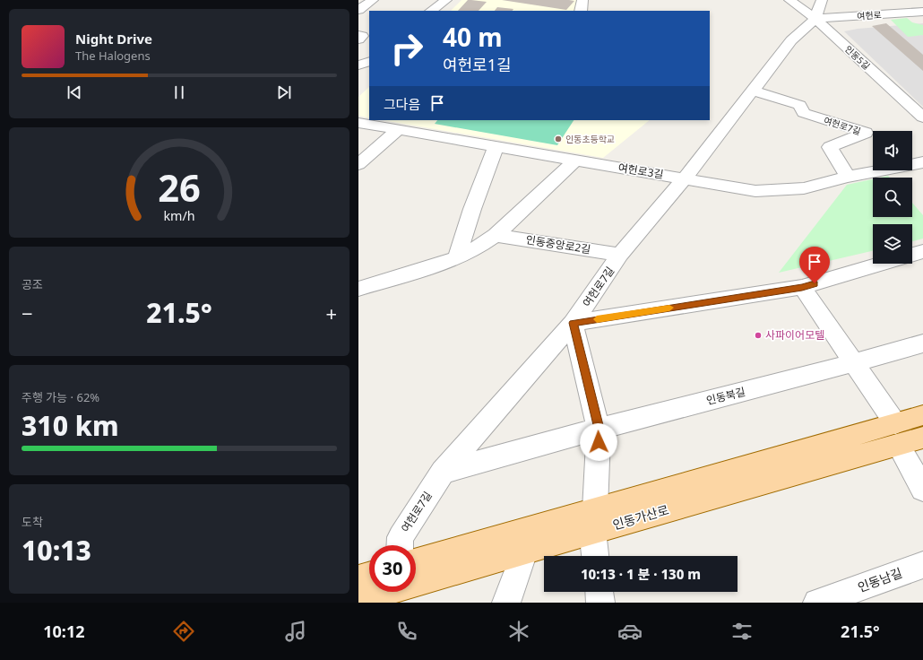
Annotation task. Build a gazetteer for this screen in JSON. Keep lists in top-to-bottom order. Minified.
{"streets":{"main road":["인동가산로"],"street":["여헌로","인동5길","여헌로7길","여헌로3길","인동중앙로2길","인동북길","인동남길"]},"crossings":[["여헌로","인동5길"],["여헌로","여헌로7길"],["인동5길","여헌로7길"],["여헌로7길","여헌로3길"],["여헌로7길","인동중앙로2길"],["여헌로7길","인동북길"]],"places":["인동초등학교","사파이어모텔"],"page":{"turn":["40 m","여헌로1길"],"song":["Night Drive","The Halogens"],"then":"그다음","tile":["공조",["주행 가능 · 62%","310 km"],["도착","10:13"]],"heat":["−","21.5°","+"],"limit":"30","trip":"10:13 · 1 분 · 130 m","tabs":["10:12","21.5°"],"gauge":["26","km/h"]}}
